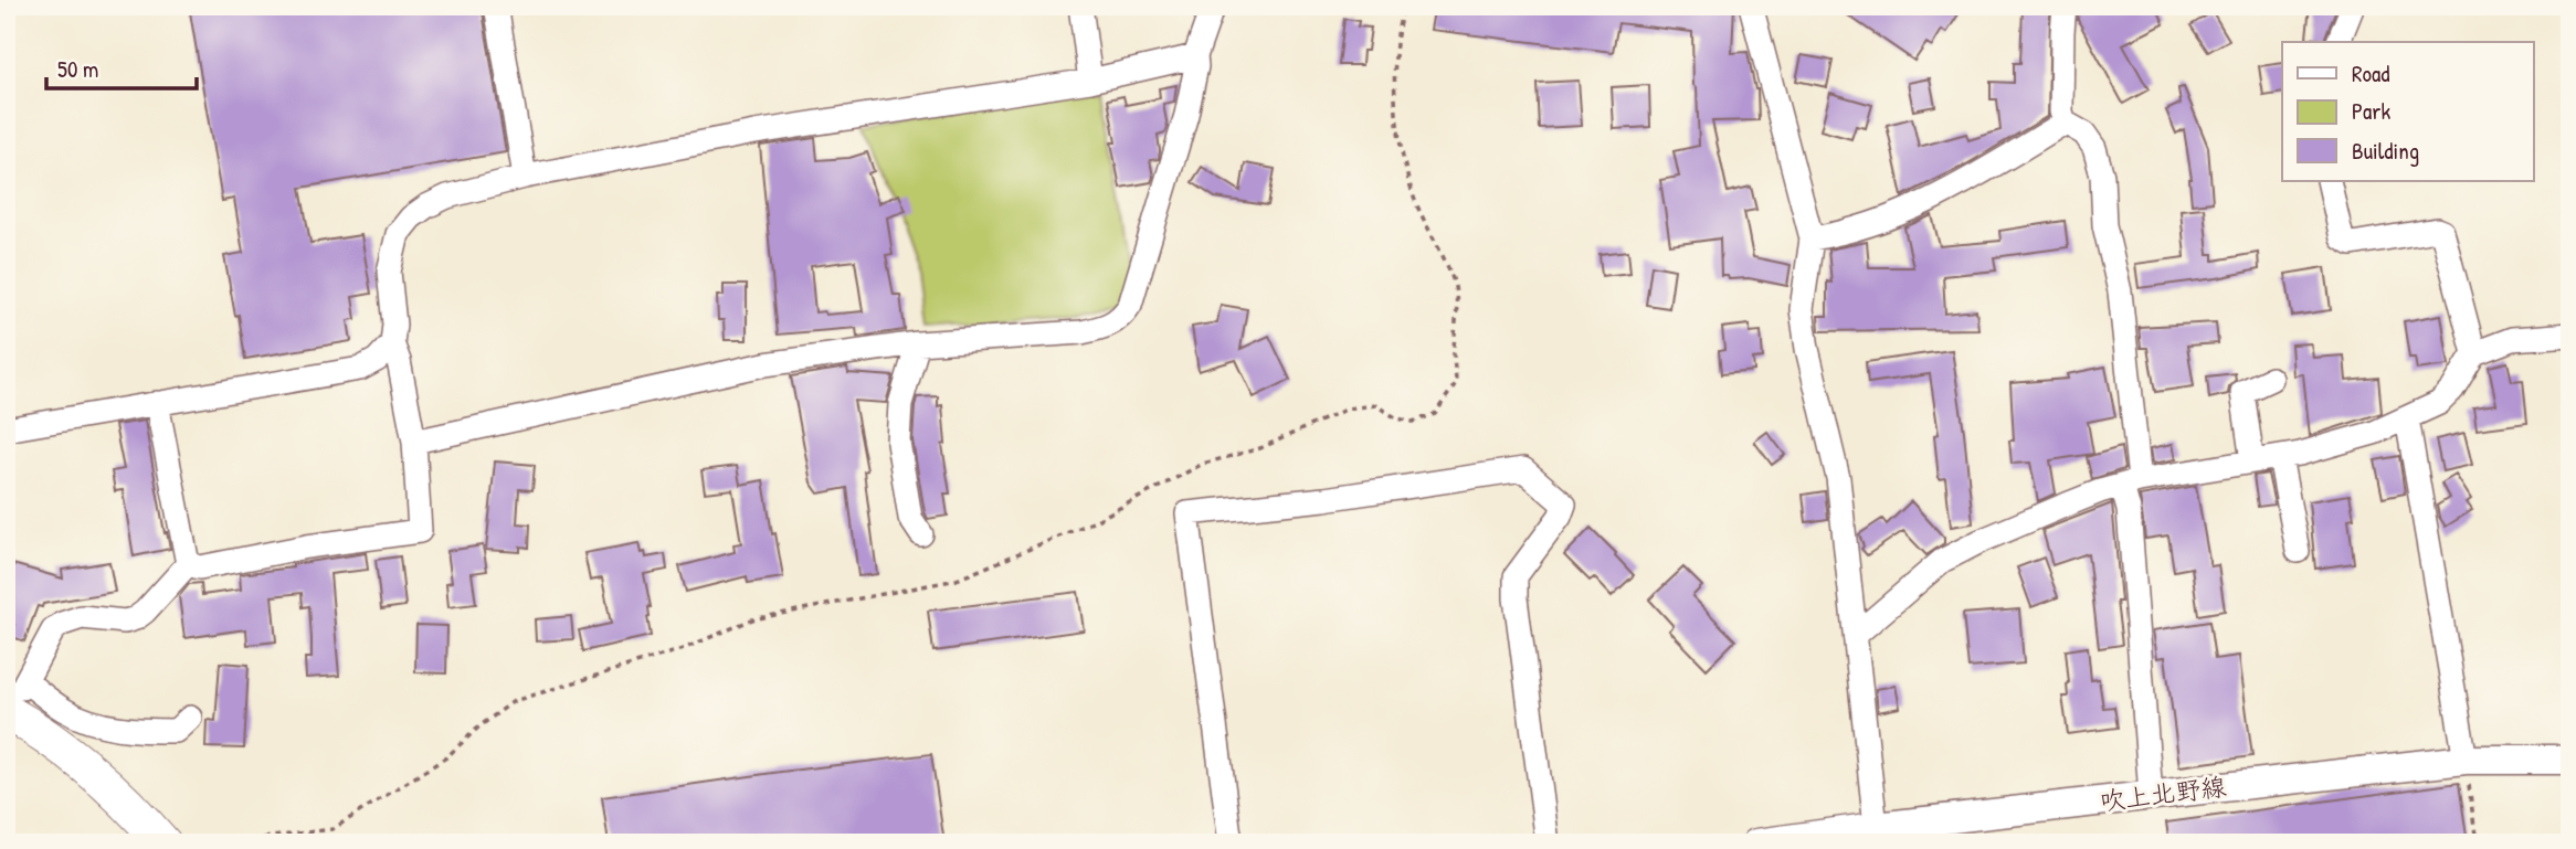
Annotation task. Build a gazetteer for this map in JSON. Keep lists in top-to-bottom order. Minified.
{"streets":{"main road":["吹上北野線"]},"legend":["Road","Park","Building"],"scale_bar":"50 m"}
